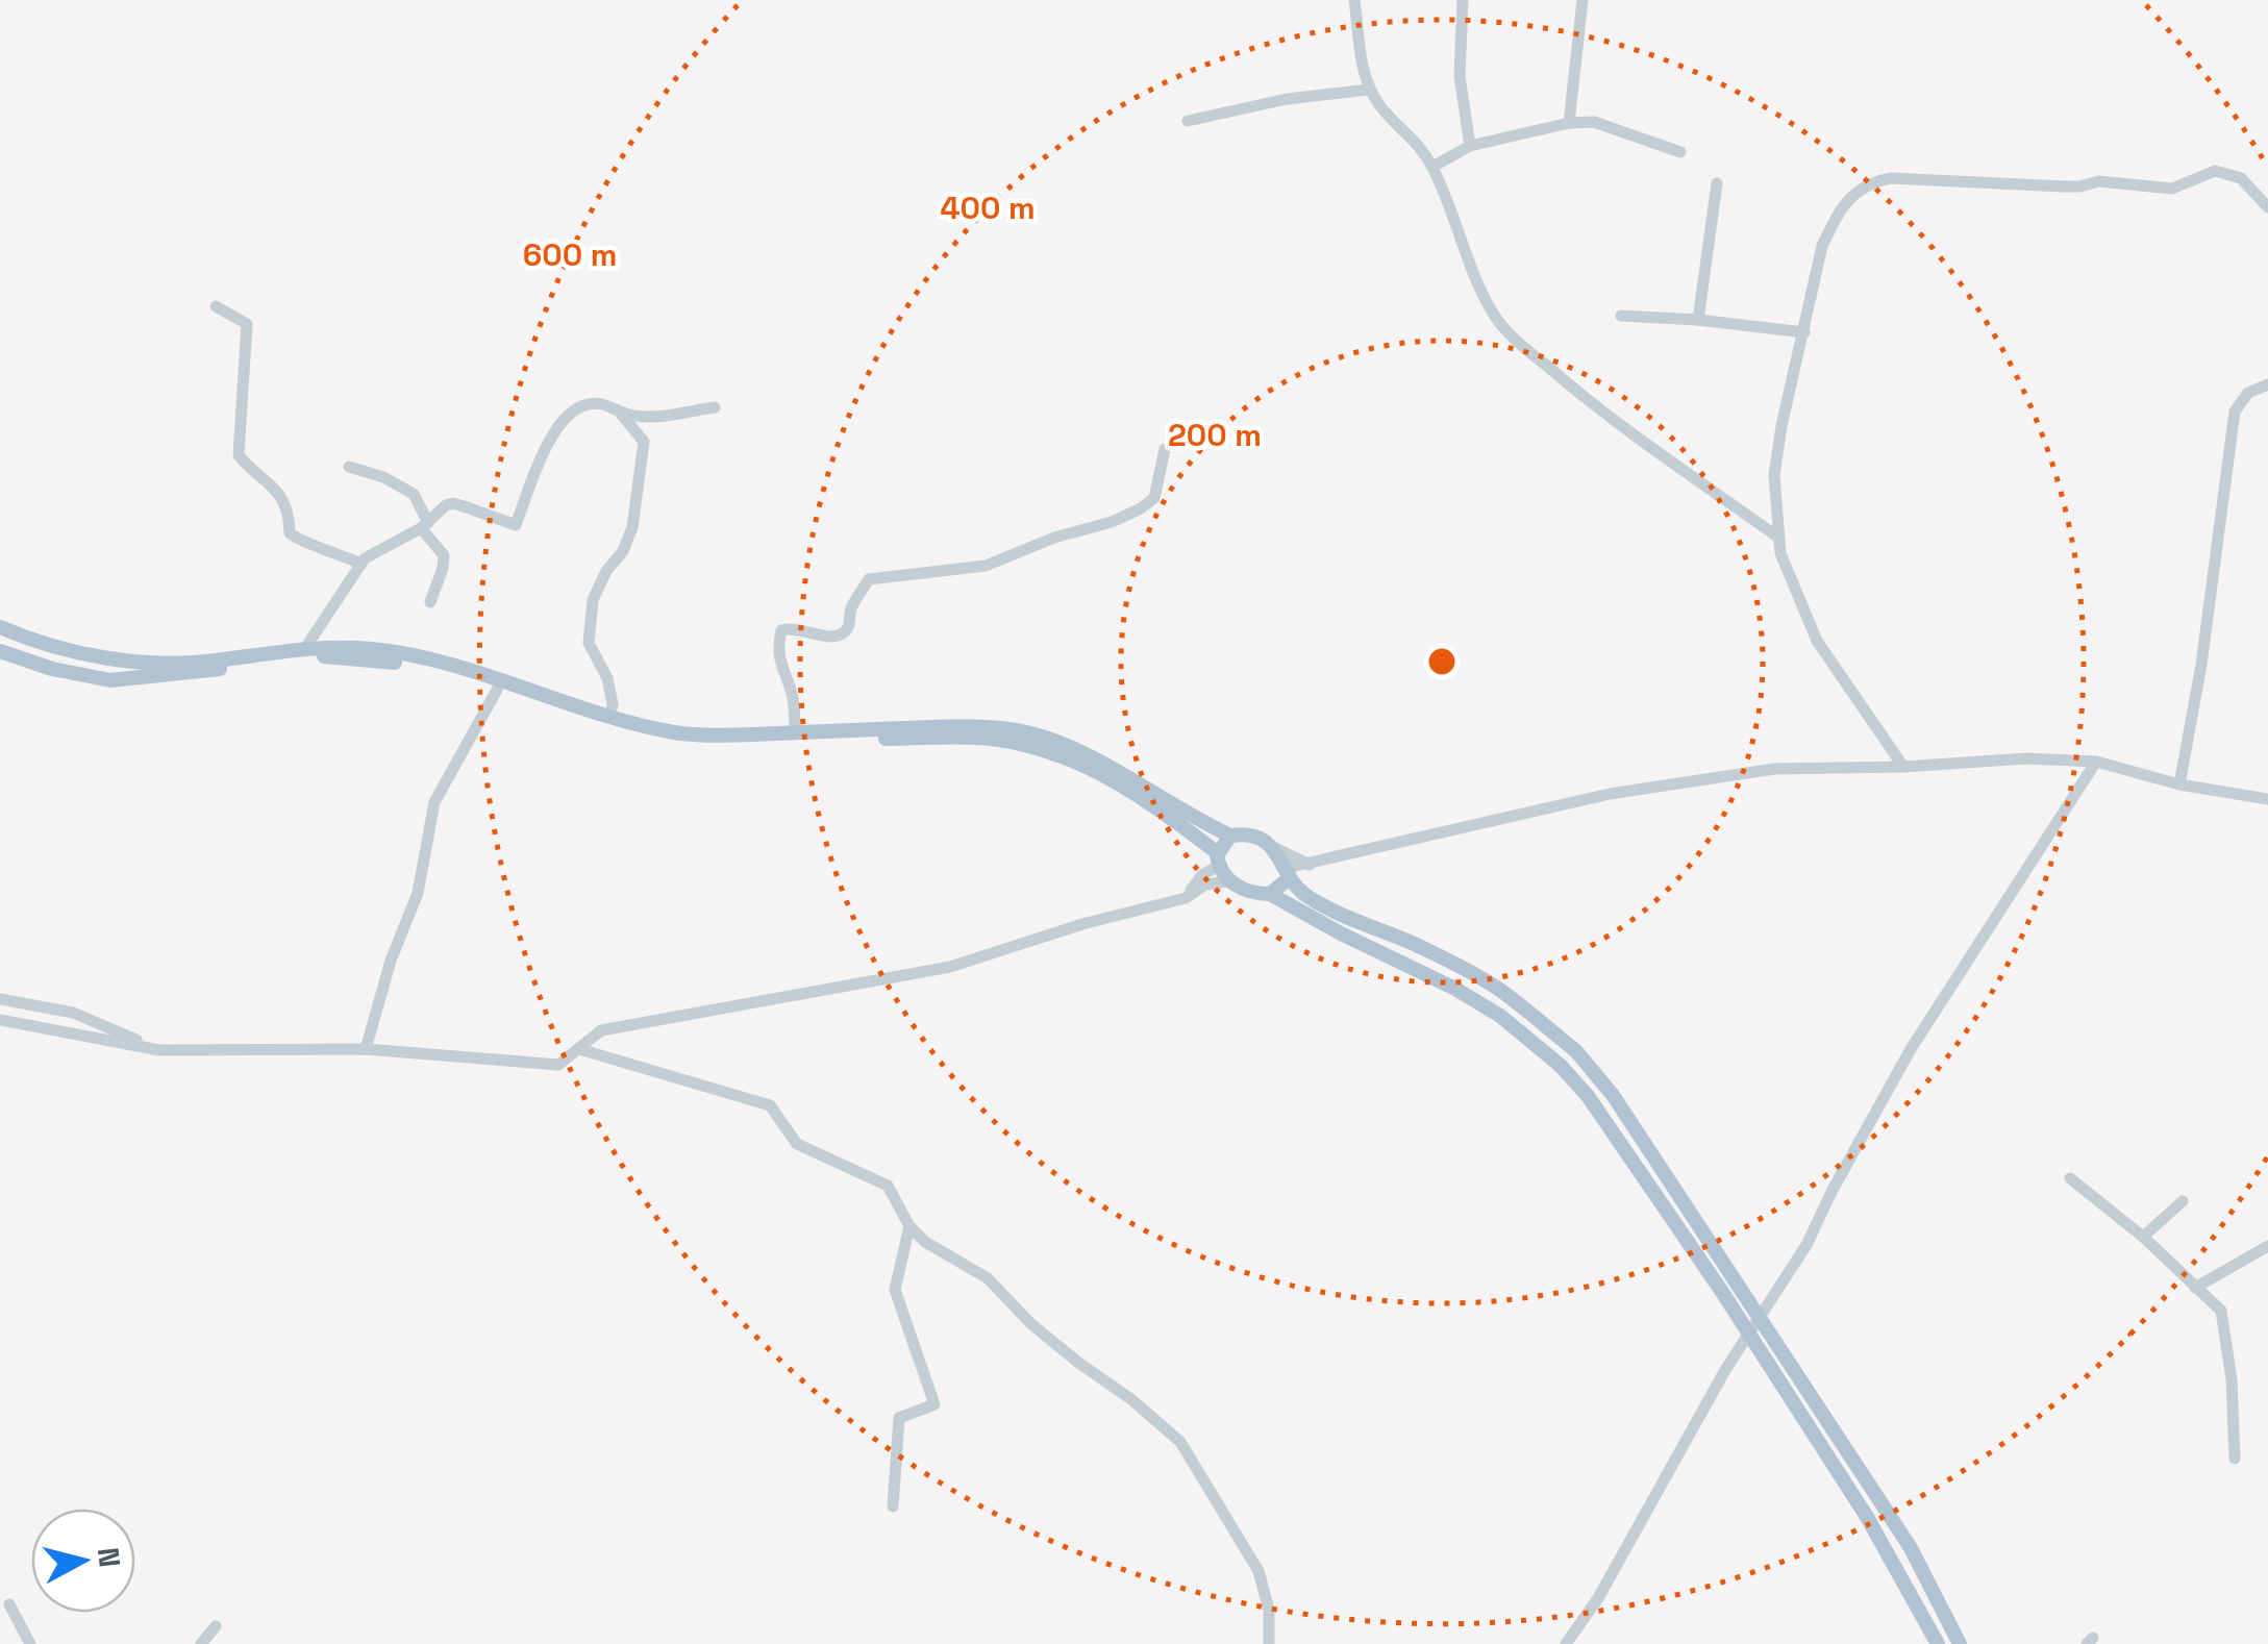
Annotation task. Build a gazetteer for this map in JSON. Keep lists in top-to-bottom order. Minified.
{"north":"right","rings":["400 m","600 m","200 m"]}
